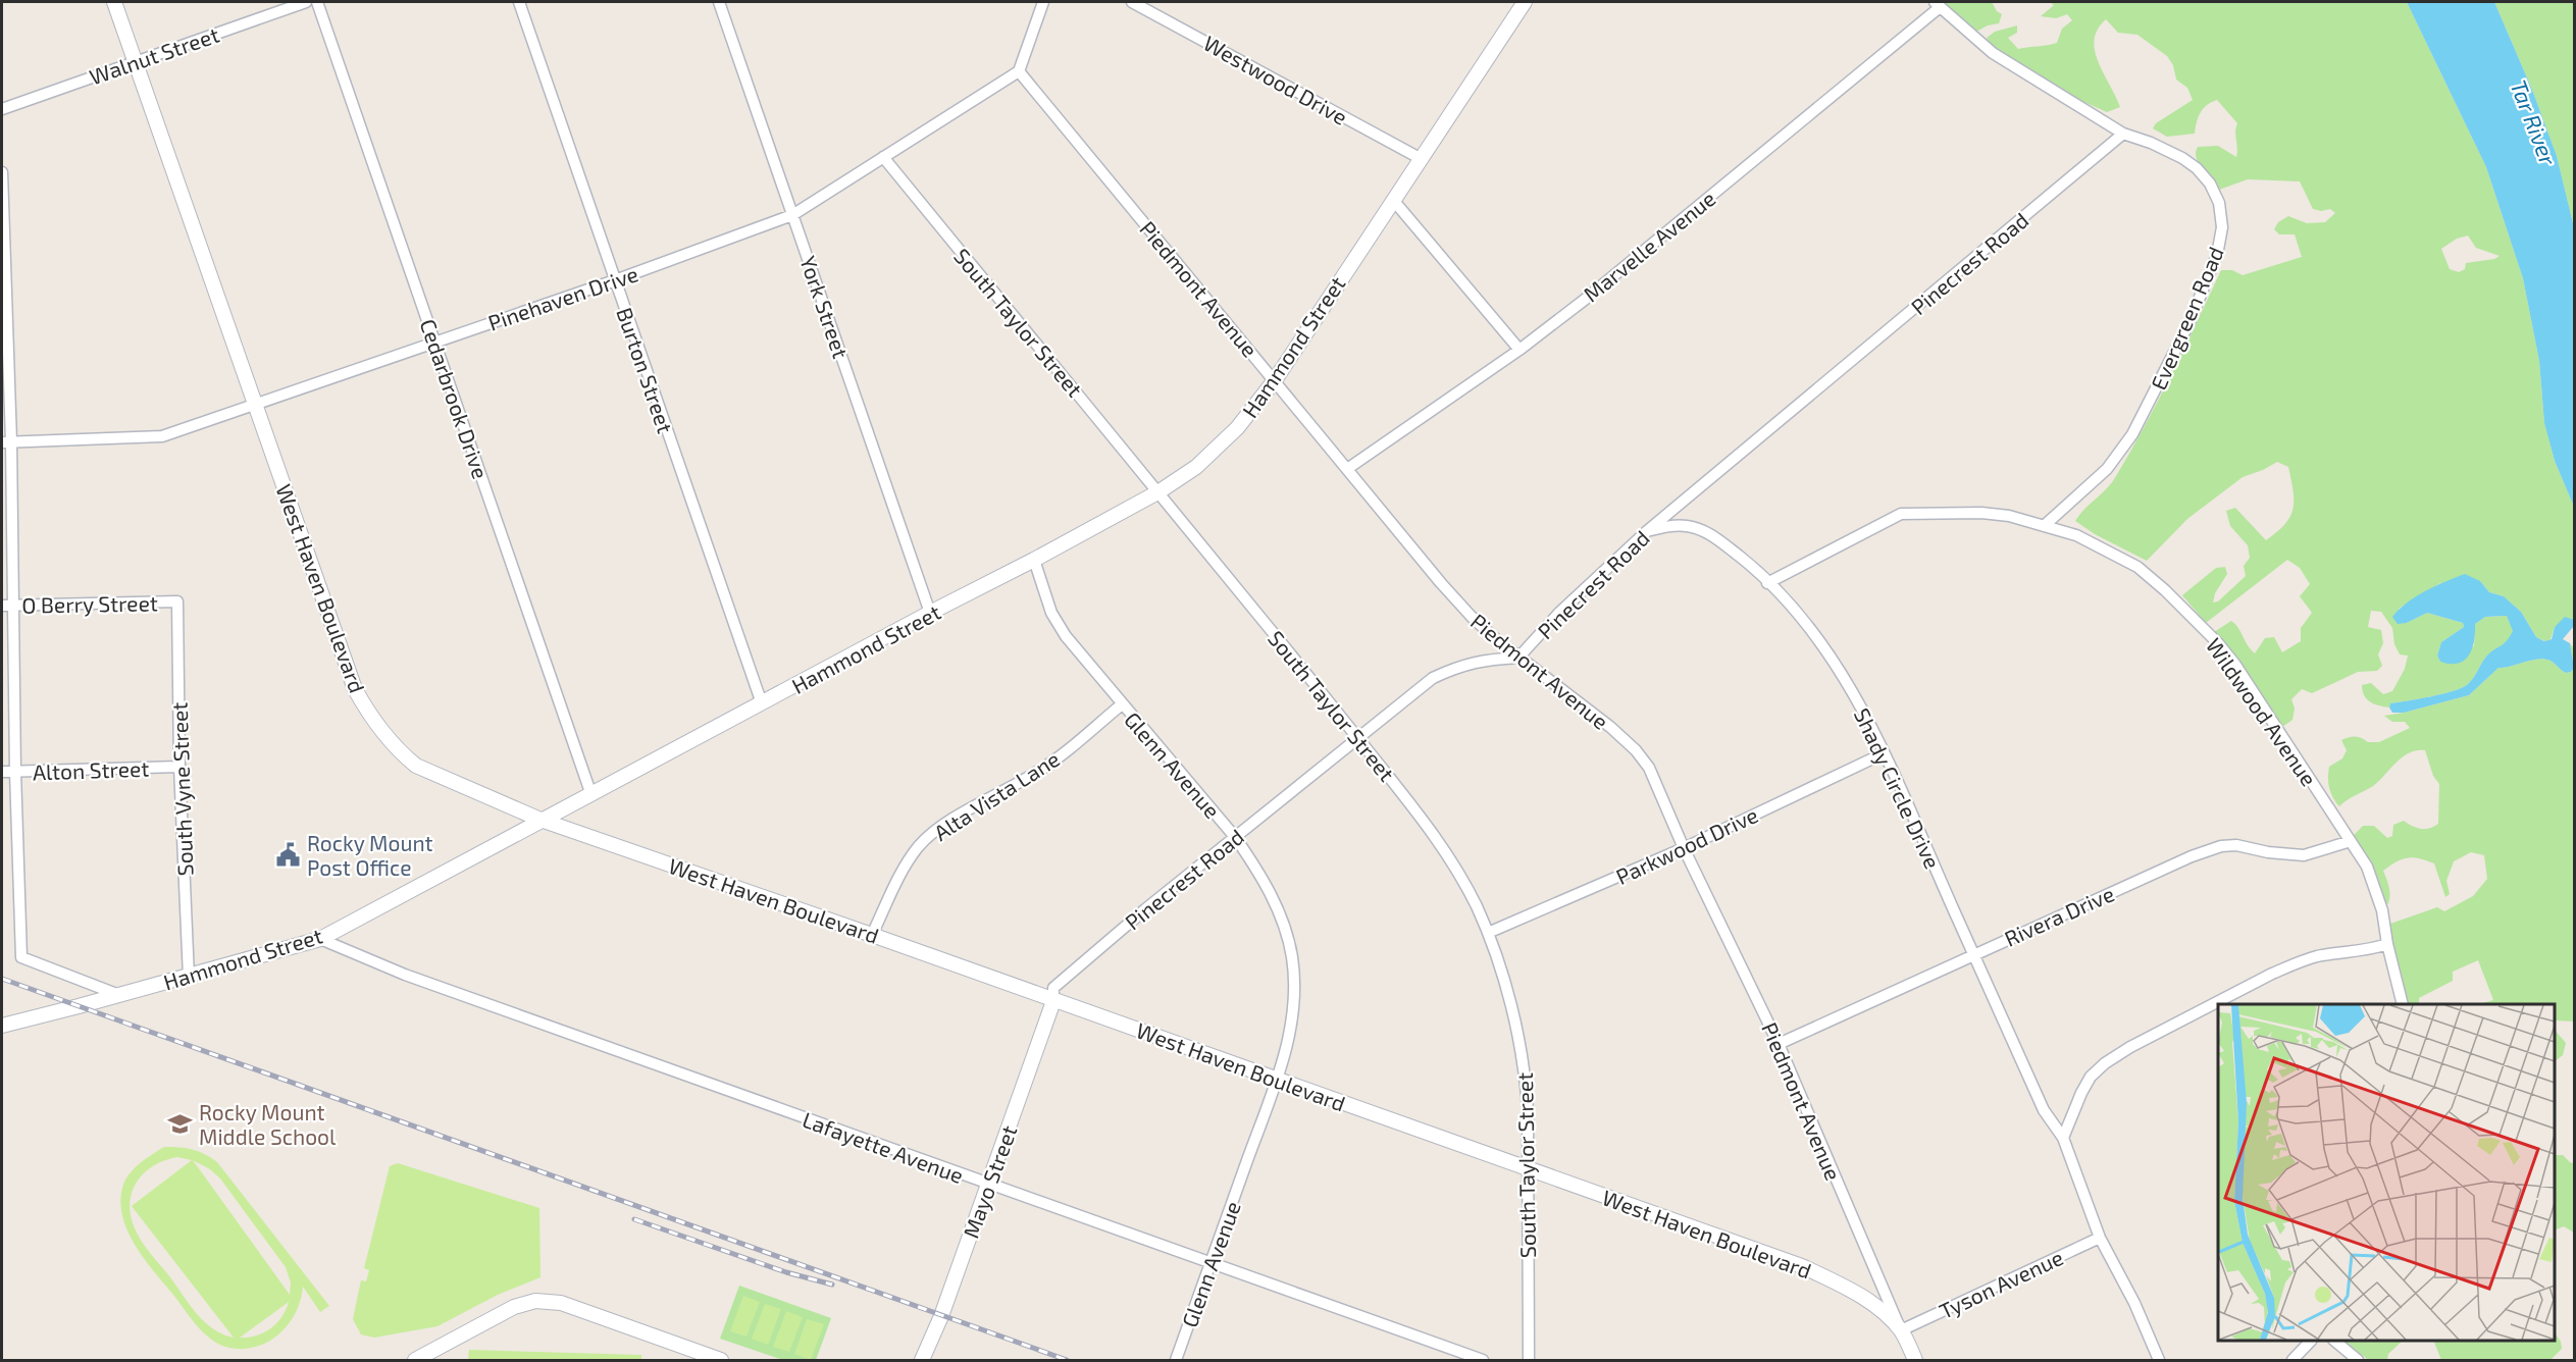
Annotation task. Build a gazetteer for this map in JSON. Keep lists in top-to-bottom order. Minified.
{"streets":{"street":["Walnut Street","Westwood Drive","Marvelle Avenue","Pinecrest Road","Piedmont Avenue","Pinehaven Drive","York Street","Evergreen Road","South Taylor Street","Hammond Street","Burton Street","Cedarbrook Drive","West Haven Boulevard","O Berry Street","Wildwood Avenue","Glenn Avenue","Alton Street","Shady Circle Drive","South Vyne Street","Alta Vista Lane","Parkwood Drive","Rivera Drive","Lafayette Avenue","Mayo Street","Tyson Avenue"]},"crossings":[["Walnut Street","West Haven Boulevard"],["Westwood Drive","Hammond Street"],["Marvelle Avenue","Piedmont Avenue"],["Marvelle Avenue","Evergreen Road"],["Pinecrest Road","Piedmont Avenue"],["Pinecrest Road","Evergreen Road"],["Pinecrest Road","South Taylor Street"],["Pinecrest Road","West Haven Boulevard"],["Pinecrest Road","Glenn Avenue"],["Pinecrest Road","Shady Circle Drive"],["Pinecrest Road","Mayo Street"],["Piedmont Avenue","Pinehaven Drive"],["Piedmont Avenue","Hammond Street"],["Piedmont Avenue","West Haven Boulevard"],["Piedmont Avenue","Parkwood Drive"],["Piedmont Avenue","Rivera Drive"],["Piedmont Avenue","Tyson Avenue"],["Pinehaven Drive","York Street"],["Pinehaven Drive","South Taylor Street"],["Pinehaven Drive","Burton Street"],["Pinehaven Drive","Cedarbrook Drive"],["Pinehaven Drive","West Haven Boulevard"],["York Street","Hammond Street"],["Evergreen Road","Wildwood Avenue"],["South Taylor Street","Hammond Street"],["South Taylor Street","West Haven Boulevard"],["South Taylor Street","Parkwood Drive"],["Hammond Street","Burton Street"],["Hammond Street","Cedarbrook Drive"],["Hammond Street","West Haven Boulevard"],["Hammond Street","Glenn Avenue"],["Hammond Street","South Vyne Street"],["Hammond Street","Lafayette Avenue"],["West Haven Boulevard","Glenn Avenue"],["West Haven Boulevard","Alta Vista Lane"],["West Haven Boulevard","Mayo Street"],["West Haven Boulevard","Tyson Avenue"],["O Berry Street","South Vyne Street"],["Wildwood Avenue","Shady Circle Drive"],["Wildwood Avenue","Rivera Drive"],["Glenn Avenue","Alta Vista Lane"],["Glenn Avenue","Lafayette Avenue"],["Alton Street","South Vyne Street"],["Shady Circle Drive","Parkwood Drive"],["Shady Circle Drive","Rivera Drive"],["Shady Circle Drive","Tyson Avenue"],["Lafayette Avenue","Mayo Street"]],"water":["Tar River"],"places":{"public building":["Rocky Mount Post Office"],"school or university":["Rocky Mount Middle School"]}}
